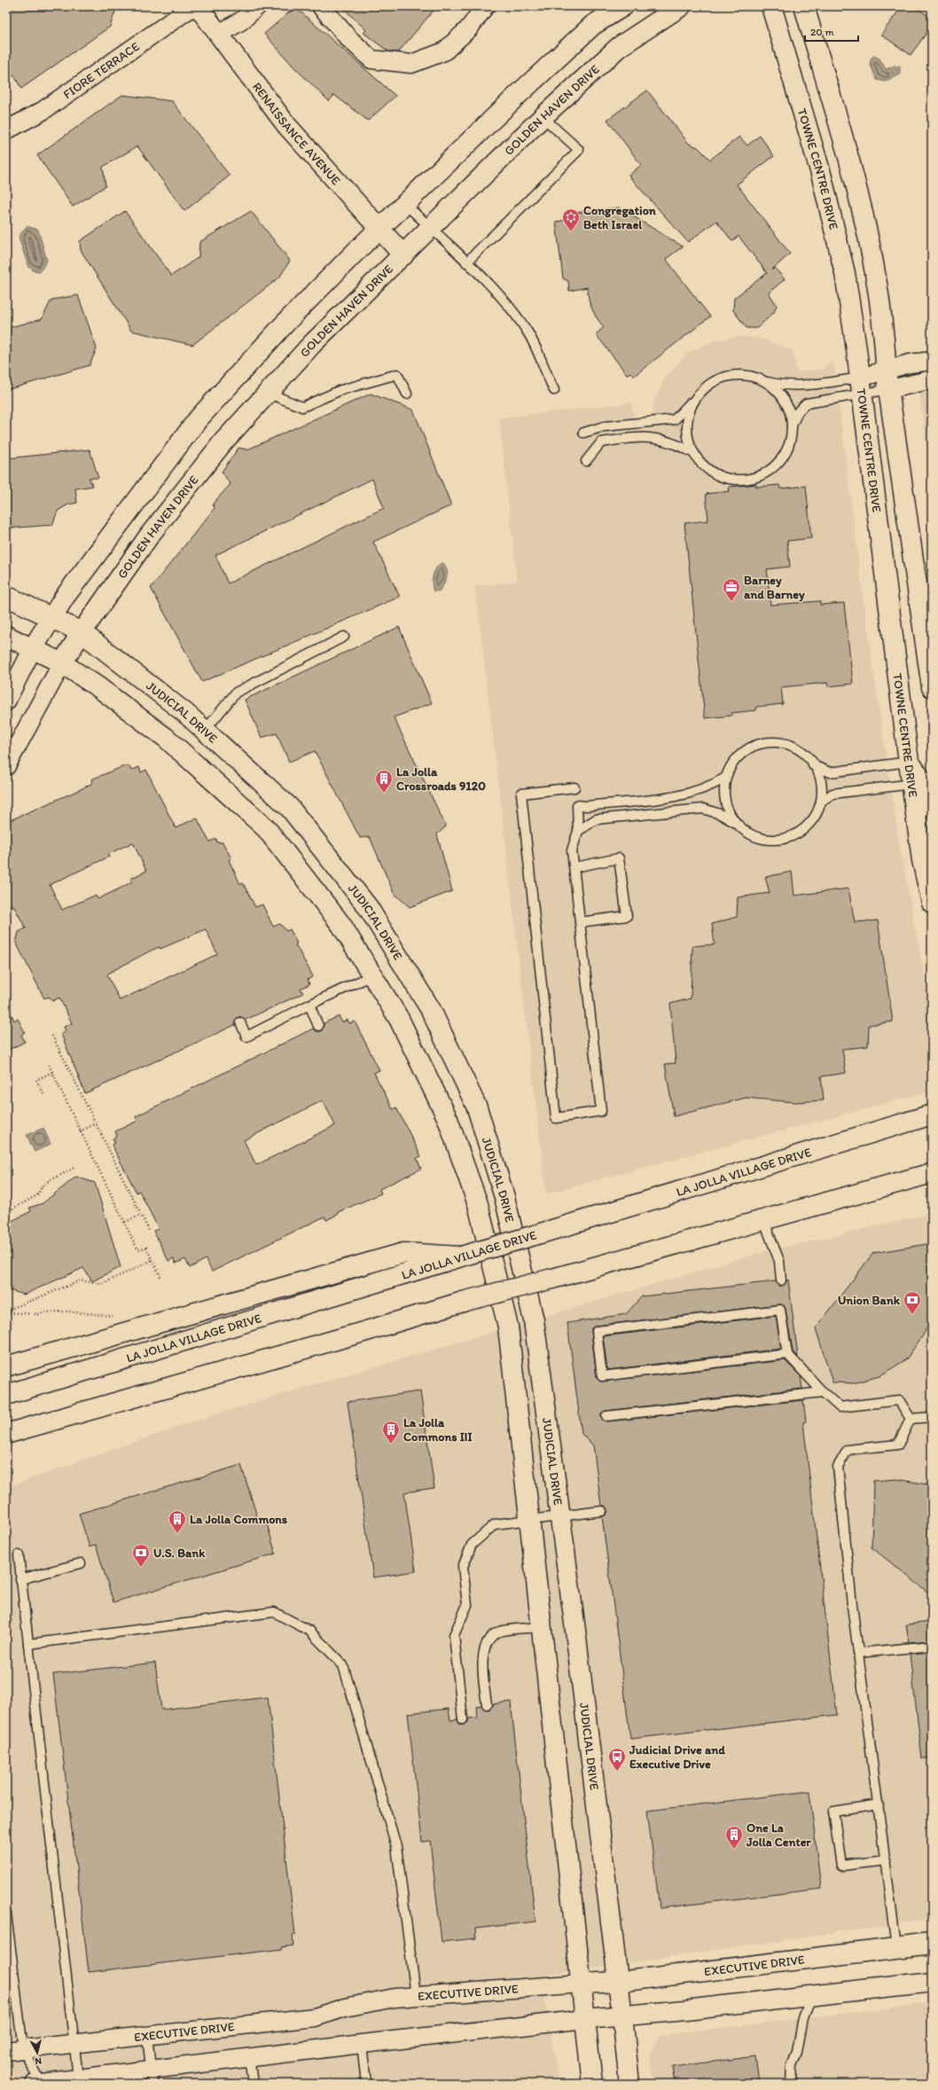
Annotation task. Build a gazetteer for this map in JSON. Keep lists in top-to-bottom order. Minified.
{"streets":{"main road":["GOLDEN HAVEN DRIVE","RENAISSANCE AVENUE","TOWNE CENTRE DRIVE","JUDICIAL DRIVE","LA JOLLA VILLAGE DRIVE","EXECUTIVE DRIVE"],"street":["FIORE TERRACE"]},"crossings":[["GOLDEN HAVEN DRIVE","RENAISSANCE AVENUE"],["GOLDEN HAVEN DRIVE","JUDICIAL DRIVE"],["JUDICIAL DRIVE","EXECUTIVE DRIVE"]],"places":{"synagogue":["Congregation Beth Israel"],"office":["Barney and Barney"],"building":["La Jolla Crossroads 9120","La Jolla Commons III","La Jolla Commons","One La Jolla Center"],"bank":["Union Bank","U.S. Bank"],"bus stop":["Judicial Drive and Executive Drive"]},"scale_bar":"20 m","north":"bottom"}
